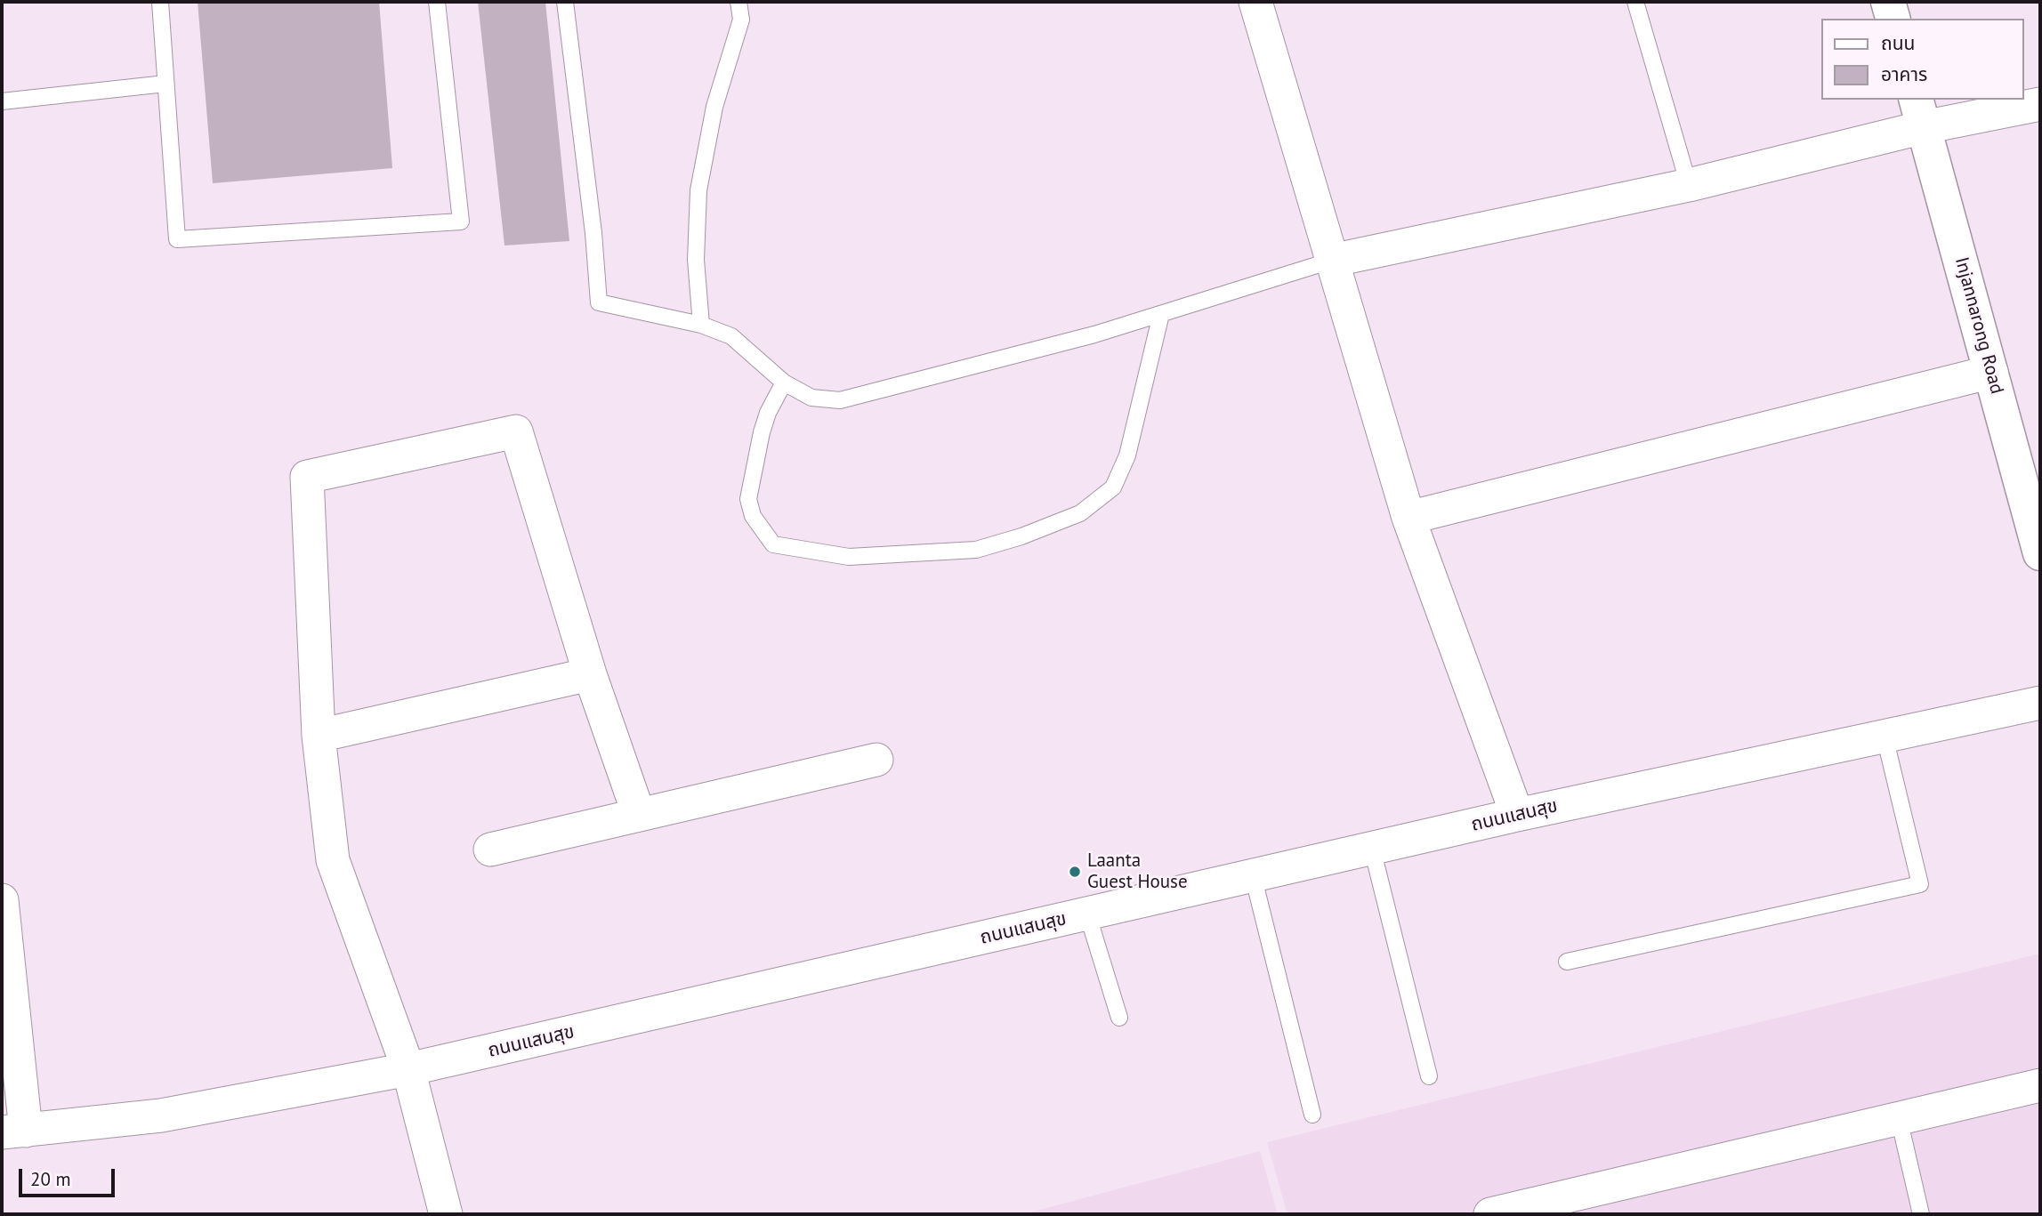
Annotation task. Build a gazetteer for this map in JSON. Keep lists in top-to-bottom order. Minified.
{"streets":{"street":["Injannarong Road","ถนนแสนสุข"]},"places":["Laanta Guest House"],"legend":["ถนน","อาคาร"],"scale_bar":"20 m"}
